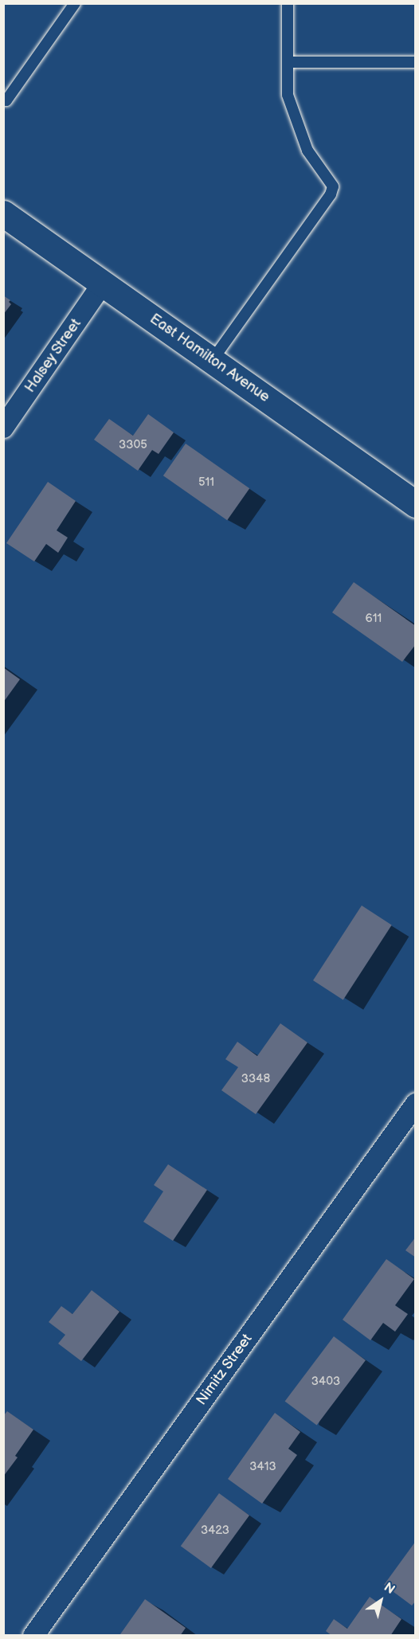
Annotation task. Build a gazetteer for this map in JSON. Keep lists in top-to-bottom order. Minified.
{"streets":{"street":["Halsey Street","East Hamilton Avenue","Nimitz Street"]},"crossings":[["Halsey Street","East Hamilton Avenue"]],"house_numbers":["3305","511","611","3348","3403","3413","3423"],"north":"top right"}
